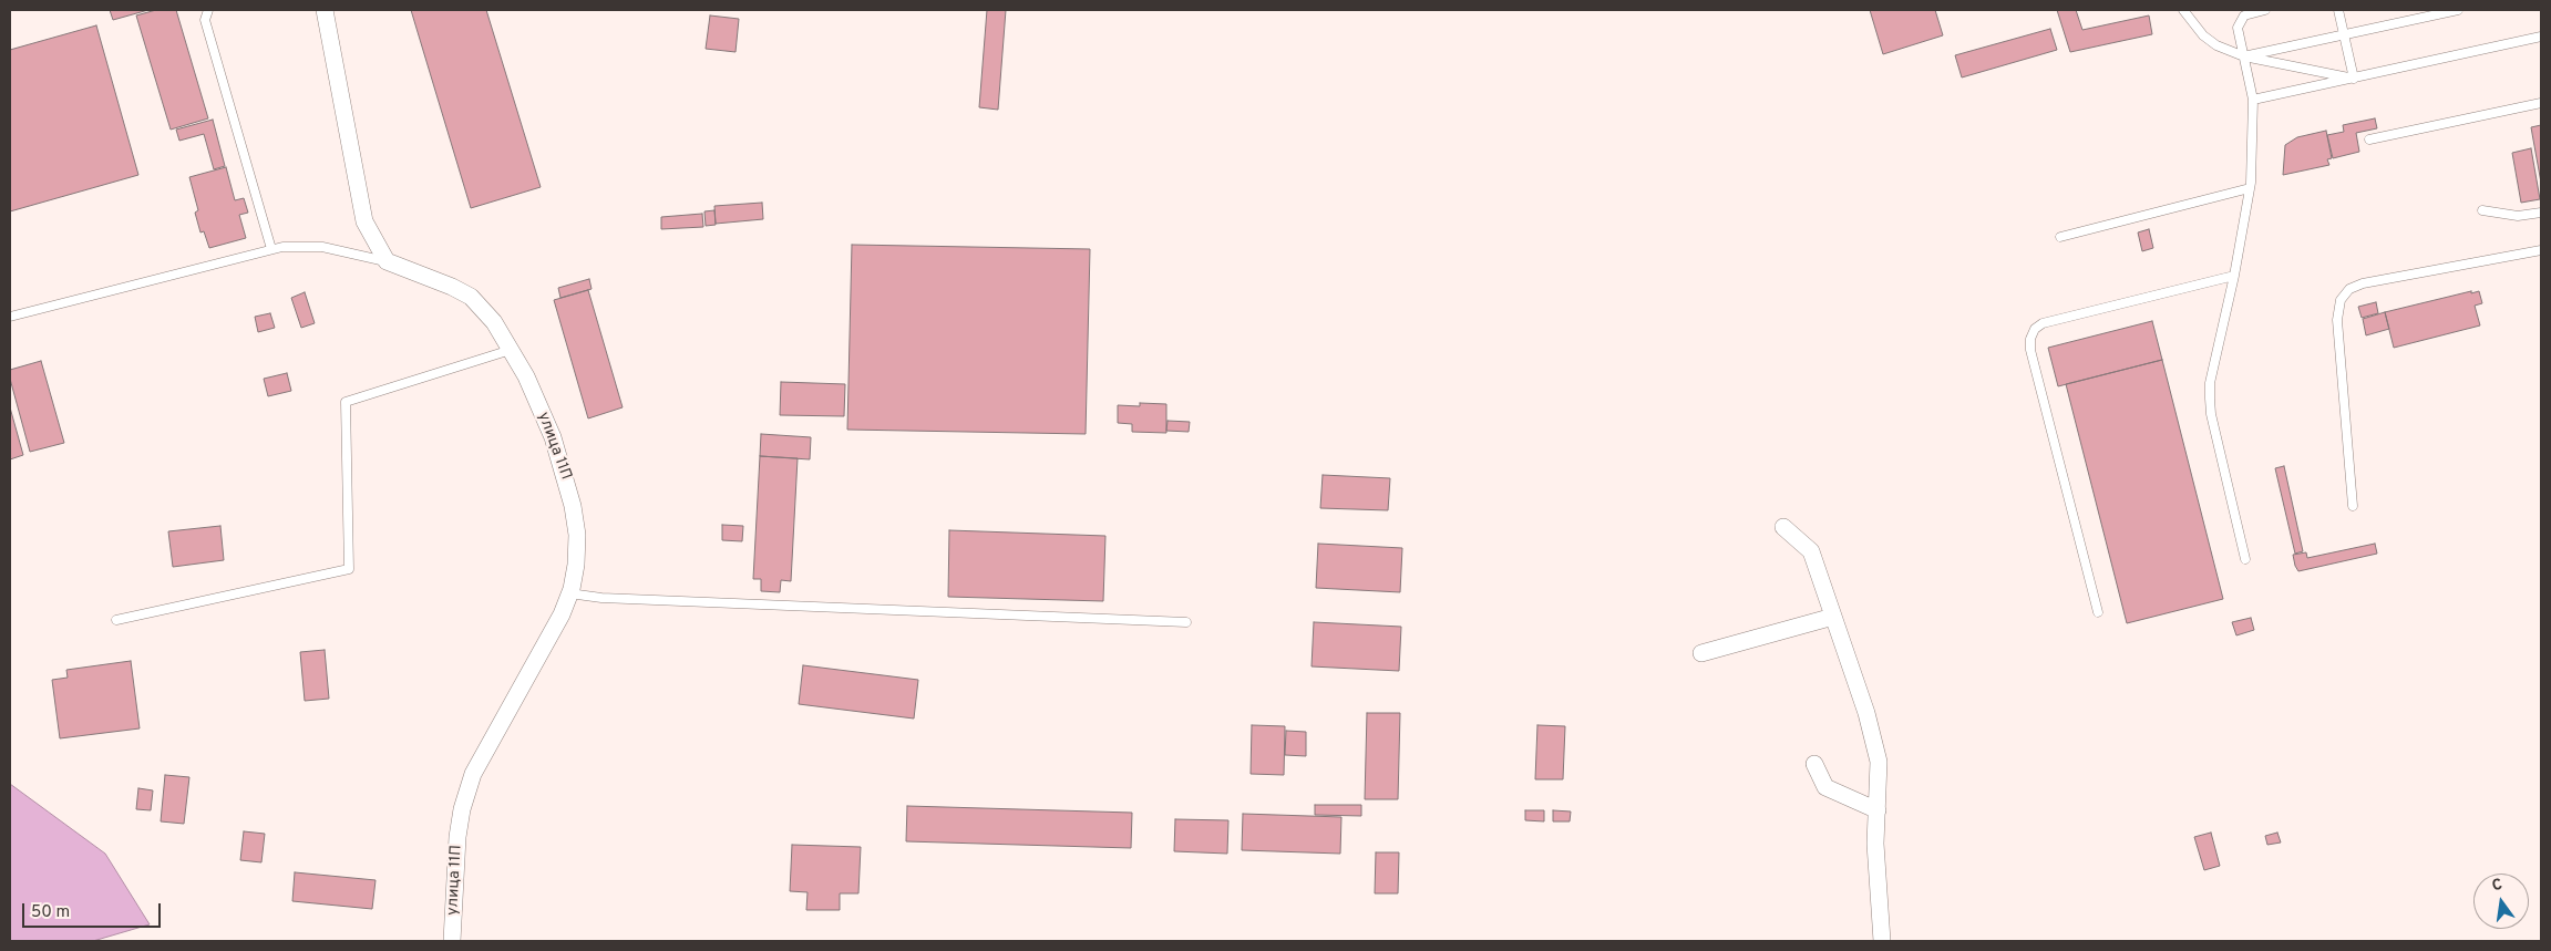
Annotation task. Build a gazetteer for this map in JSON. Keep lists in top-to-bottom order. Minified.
{"streets":{"street":["улица 11П"]},"scale_bar":"50 m","north":"top"}
